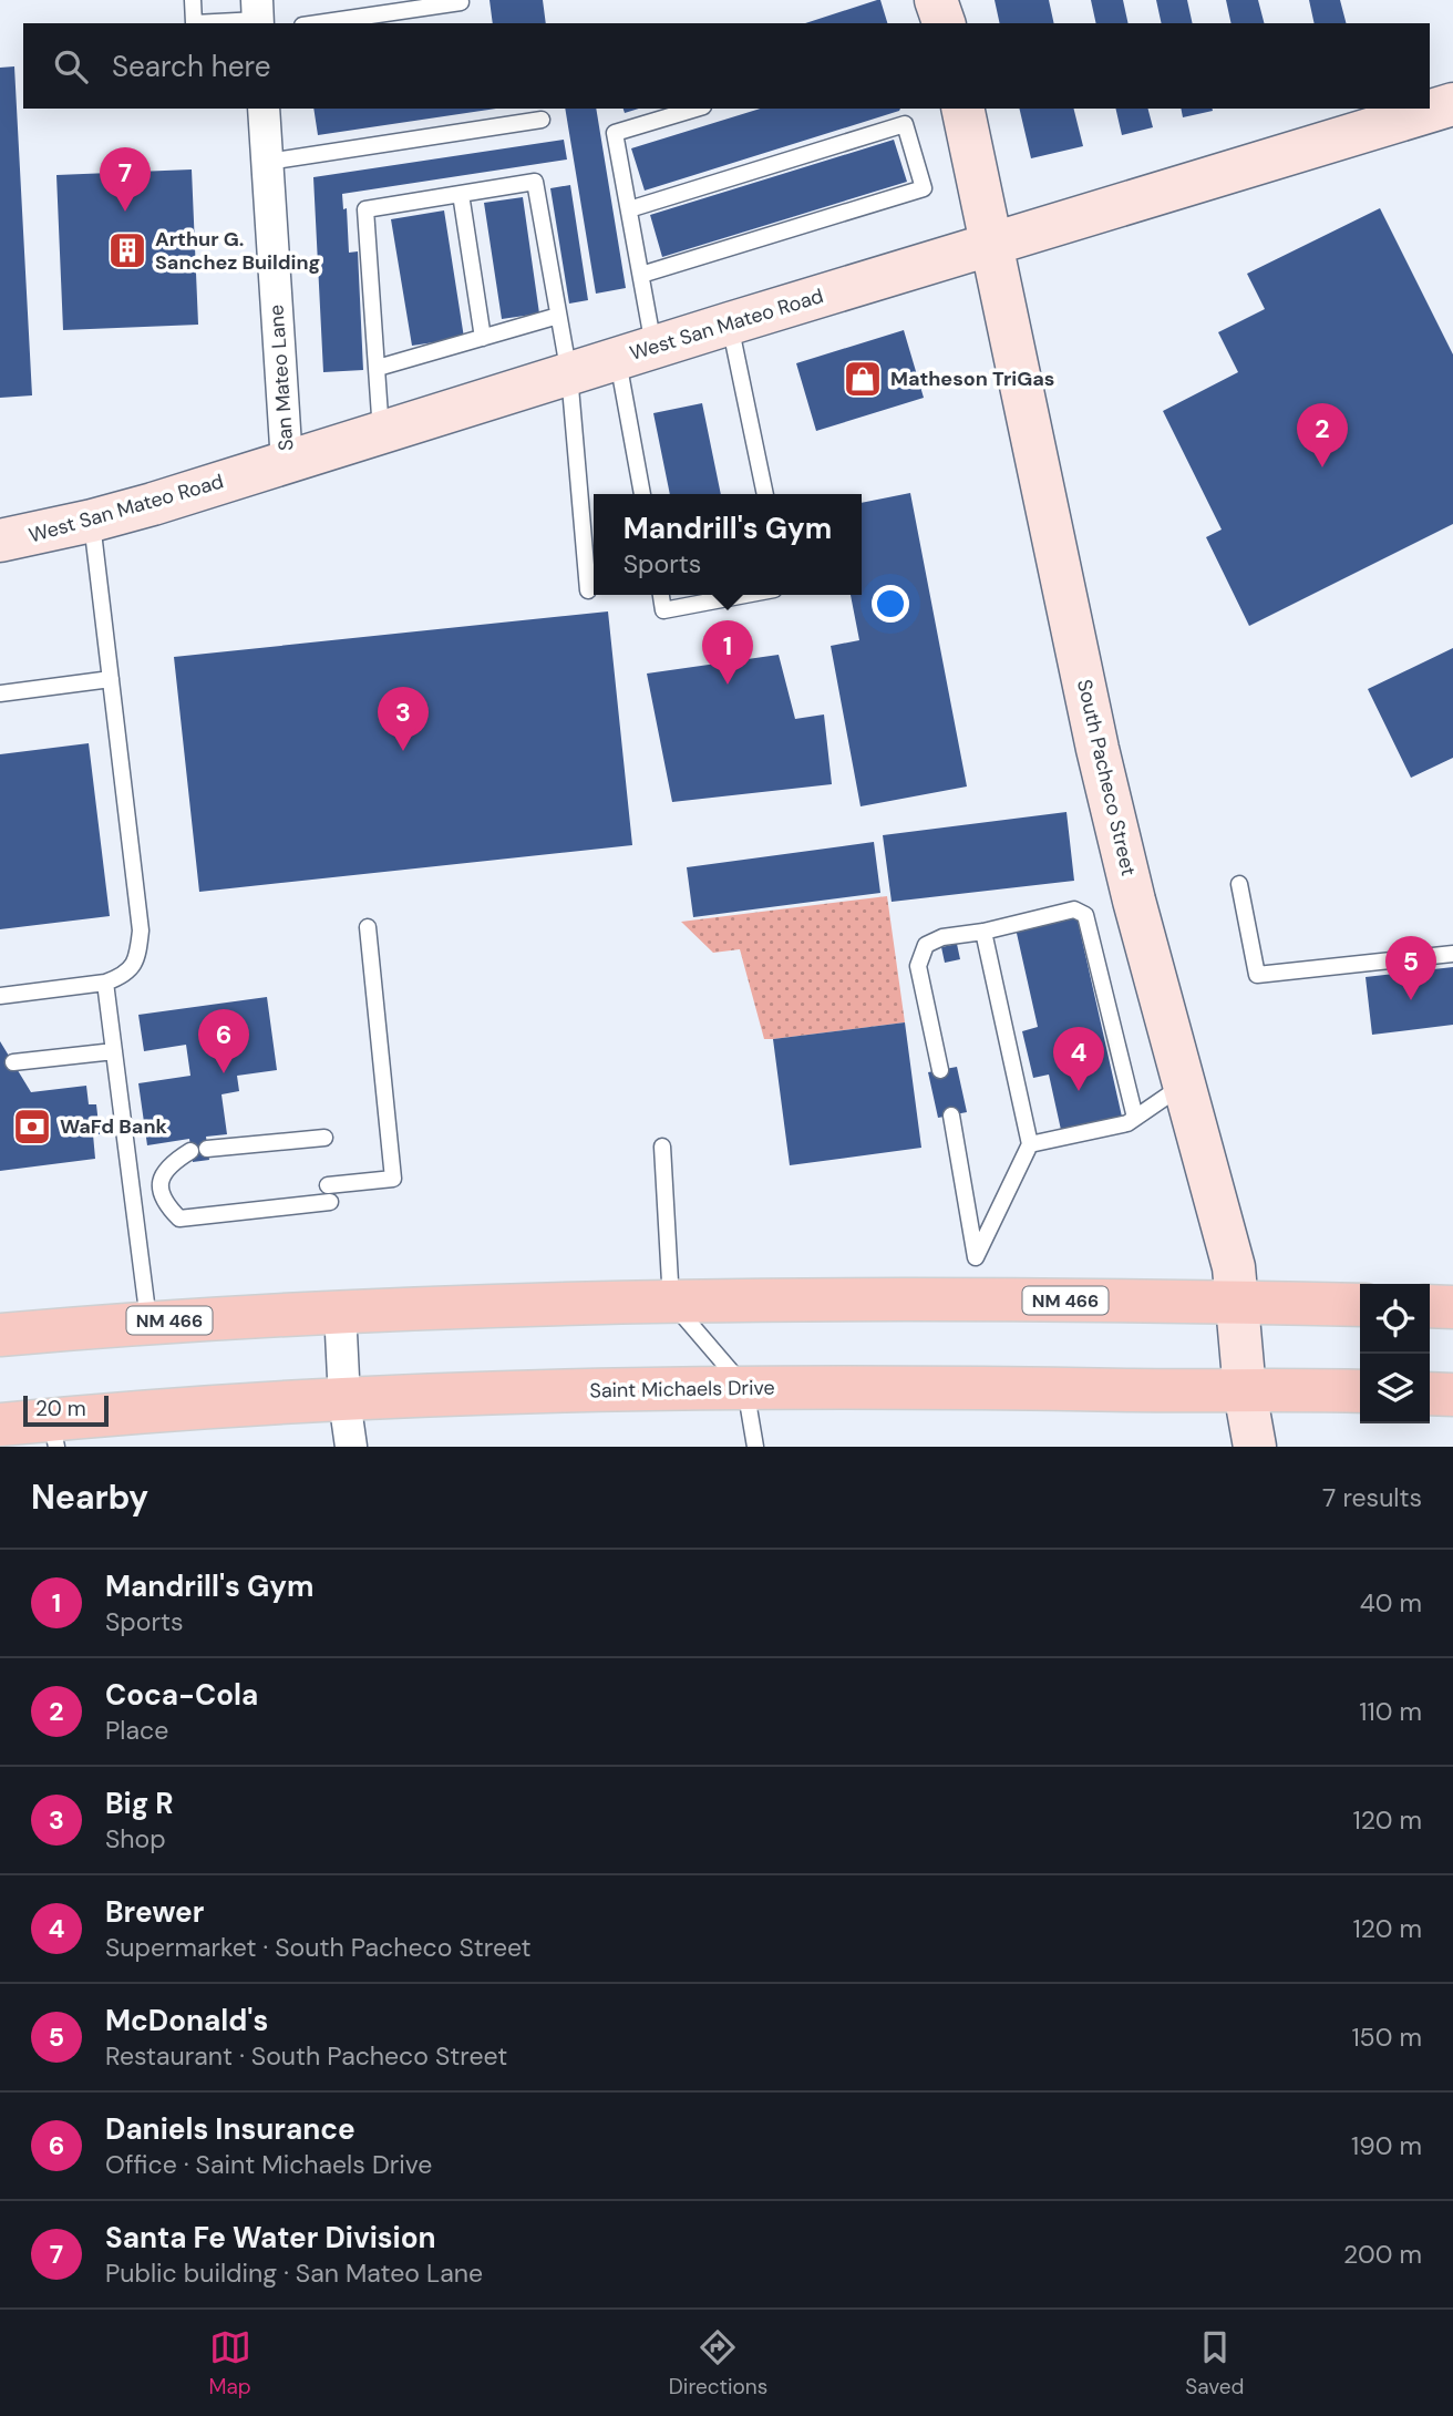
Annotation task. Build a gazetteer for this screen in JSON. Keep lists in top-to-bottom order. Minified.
{"streets":{"main road":["NM 466","Saint Michaels Drive"],"street":["West San Mateo Road","San Mateo Lane","South Pacheco Street"]},"crossings":[["West San Mateo Road","San Mateo Lane"],["West San Mateo Road","South Pacheco Street"],["South Pacheco Street","NM 466"],["South Pacheco Street","Saint Michaels Drive"]],"places":{"building":["Arthur G. Sanchez Building"],"shop":["Matheson TriGas"],"bank":["WaFd Bank"]},"scale_bar":"20 m","page":{"search":"Search here","pins":["7","2","1","3","5","6","4"],"popup":["Mandrill's Gym","Sports"],"scale":"20 m","heading":["Nearby","7 results"],"list":[{"mark":"1","name":"Mandrill's Gym","note":"Sports","value":"40 m"},{"mark":"2","name":"Coca-Cola","note":"Place","value":"110 m"},{"mark":"3","name":"Big R","note":"Shop","value":"120 m"},{"mark":"4","name":"Brewer","note":"Supermarket · South Pacheco Street","value":"120 m"},{"mark":"5","name":"McDonald's","note":"Restaurant · South Pacheco Street","value":"150 m"},{"mark":"6","name":"Daniels Insurance","note":"Office · Saint Michaels Drive","value":"190 m"},{"mark":"7","name":"Santa Fe Water Division","note":"Public building · San Mateo Lane","value":"200 m"}],"nav":["Map","Directions","Saved"]}}
